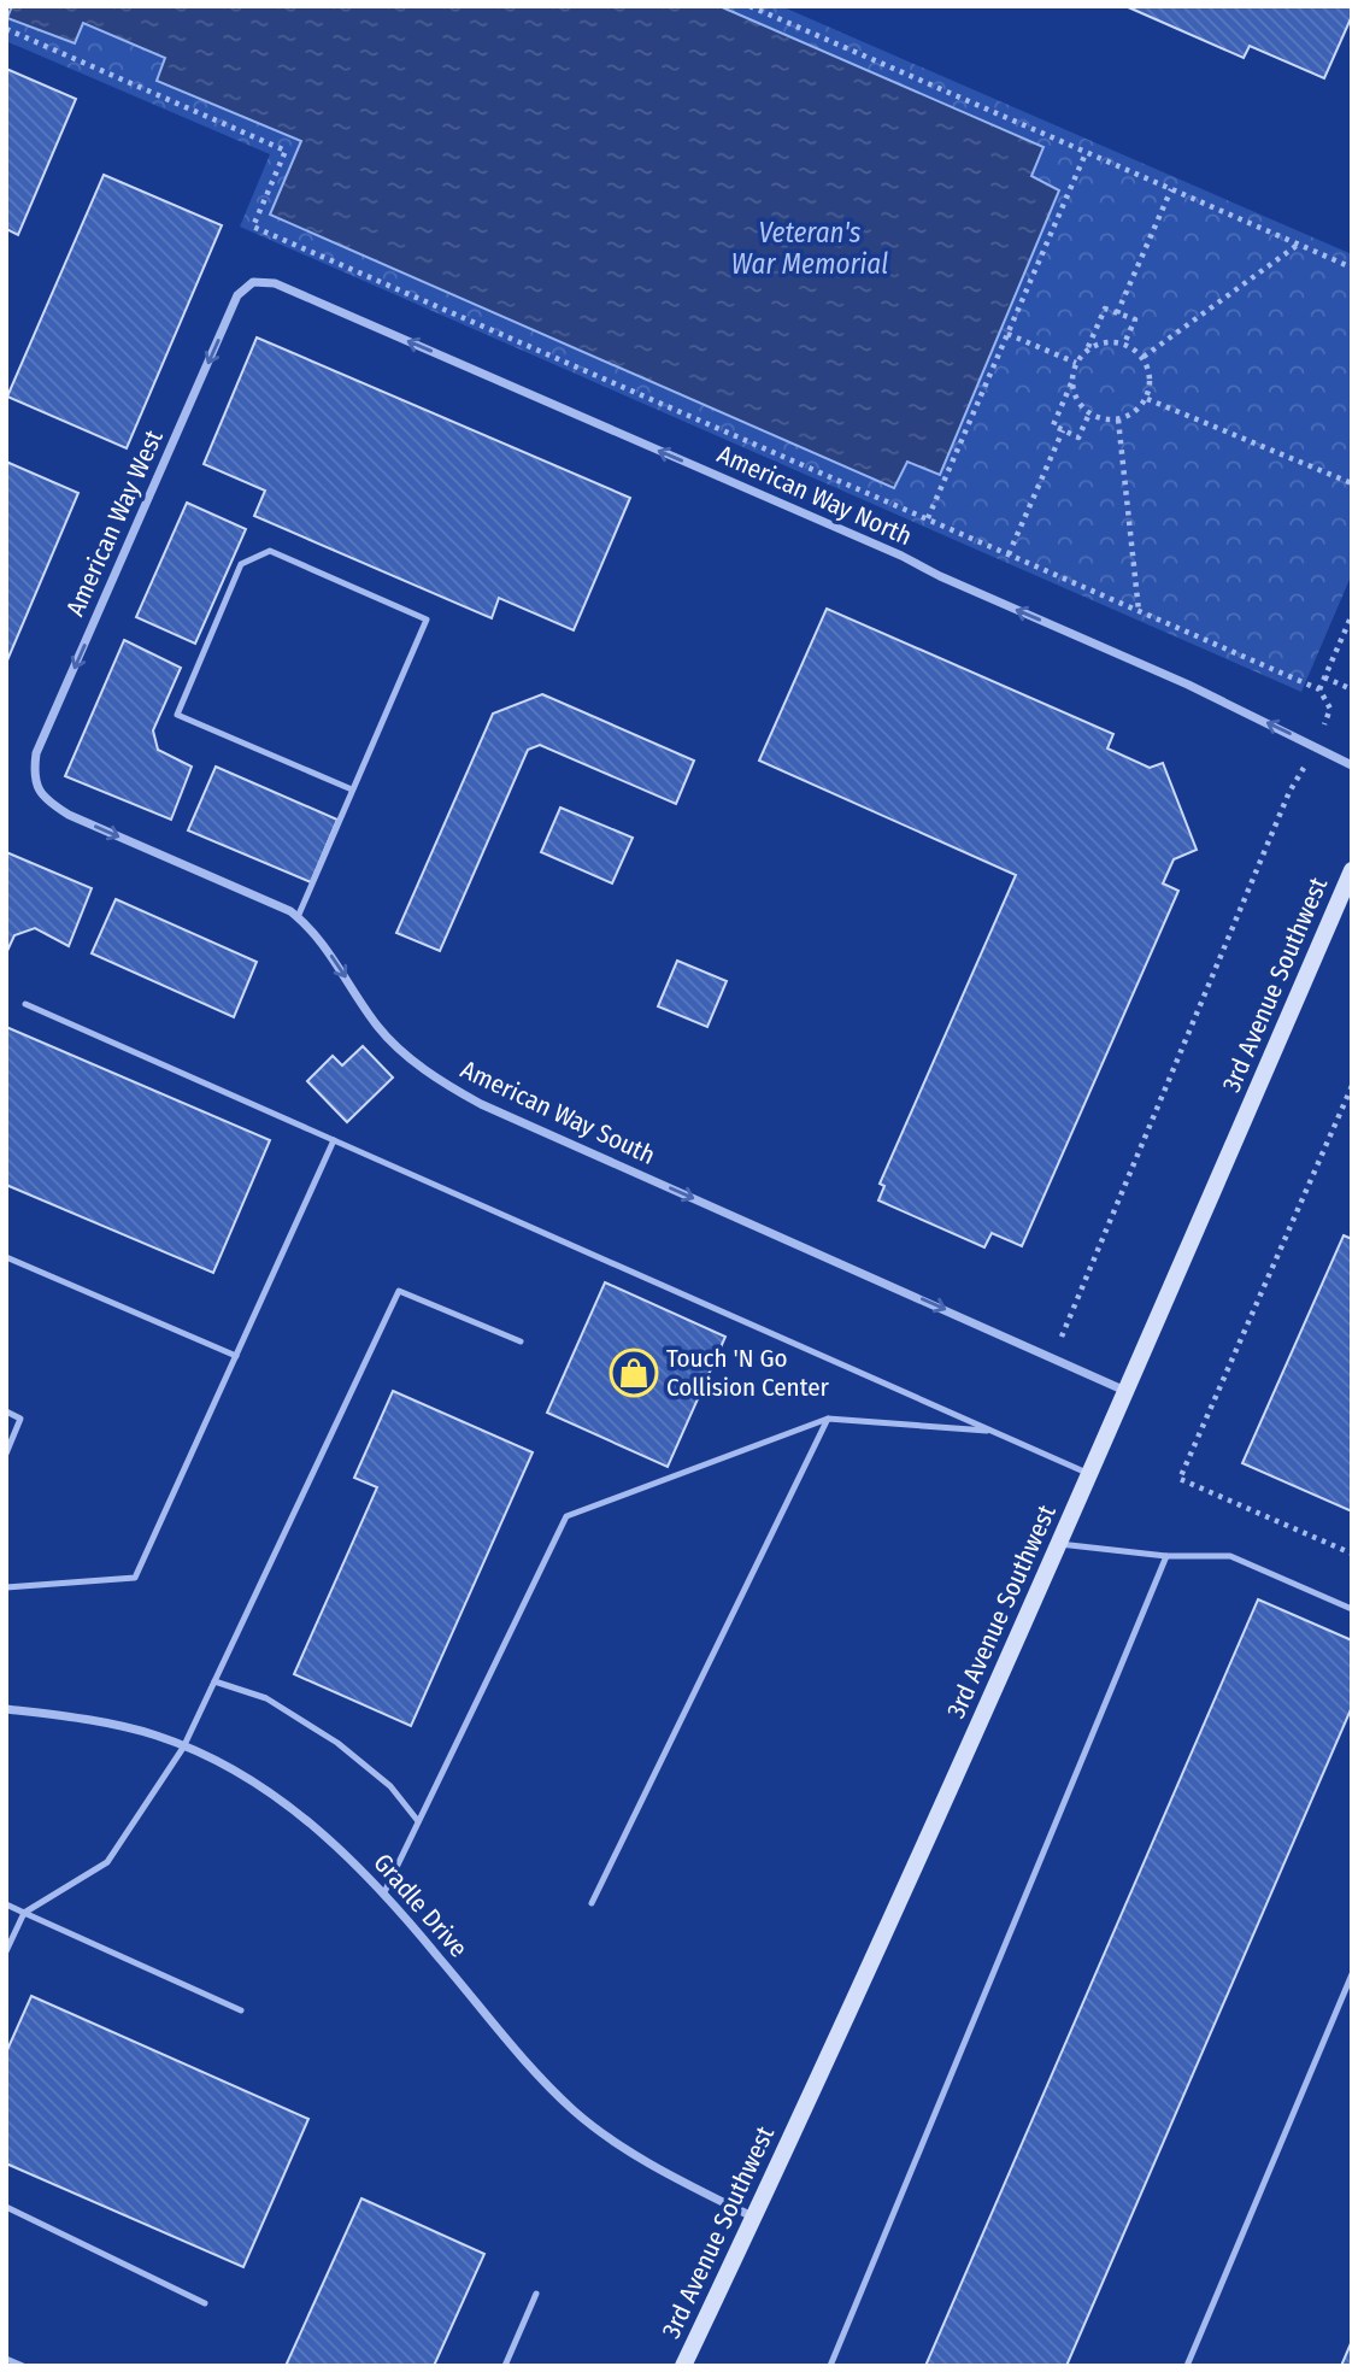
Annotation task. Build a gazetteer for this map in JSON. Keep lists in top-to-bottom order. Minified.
{"streets":{"street":["American Way North","American Way West","3rd Avenue Southwest","American Way South","Gradle Drive"]},"crossings":[["American Way North","American Way West"],["American Way West","American Way South"],["3rd Avenue Southwest","American Way South"],["3rd Avenue Southwest","Gradle Drive"]],"one_way":["American Way North","American Way West","American Way South"],"water":["Veteran's War Memorial"],"places":{"shop":["Touch 'N Go Collision Center"]}}
